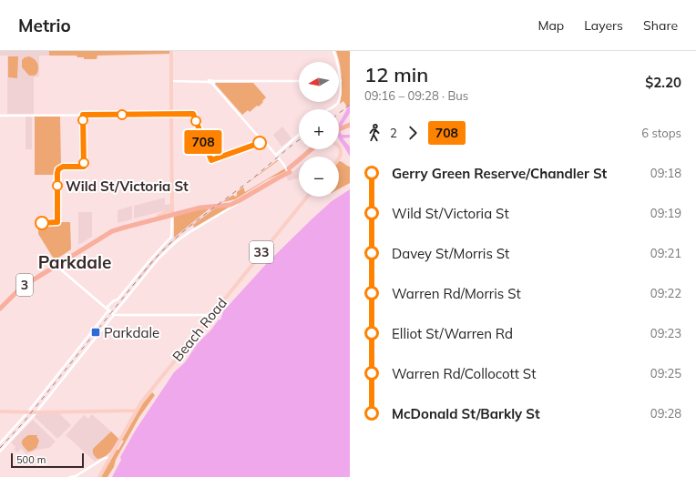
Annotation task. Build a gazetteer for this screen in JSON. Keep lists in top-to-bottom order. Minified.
{"streets":{"highway":["3"],"main road":["33","Beach Road"]},"districts":["Parkdale"],"places":{"other":["Wild St/Victoria St"],"transit":["Parkdale"]},"lines":["bus line 708"],"scale_bar":"500 m","north":"left","page":{"header":"Metrio","nav":["Map","Layers","Share"],"on_map":"708","heading":["12 min","09:16 – 09:28 · Bus","$2.20"],"map_buttons":["+","−"],"legs":["2","708","6 stops"],"list":[{"name":"Gerry Green Reserve/Chandler St","value":"09:18"},{"name":"Wild St/Victoria St","value":"09:19"},{"name":"Davey St/Morris St","value":"09:21"},{"name":"Warren Rd/Morris St","value":"09:22"},{"name":"Elliot St/Warren Rd","value":"09:23"},{"name":"Warren Rd/Collocott St","value":"09:25"},{"name":"McDonald St/Barkly St","value":"09:28"}],"scale":"500 m"}}
